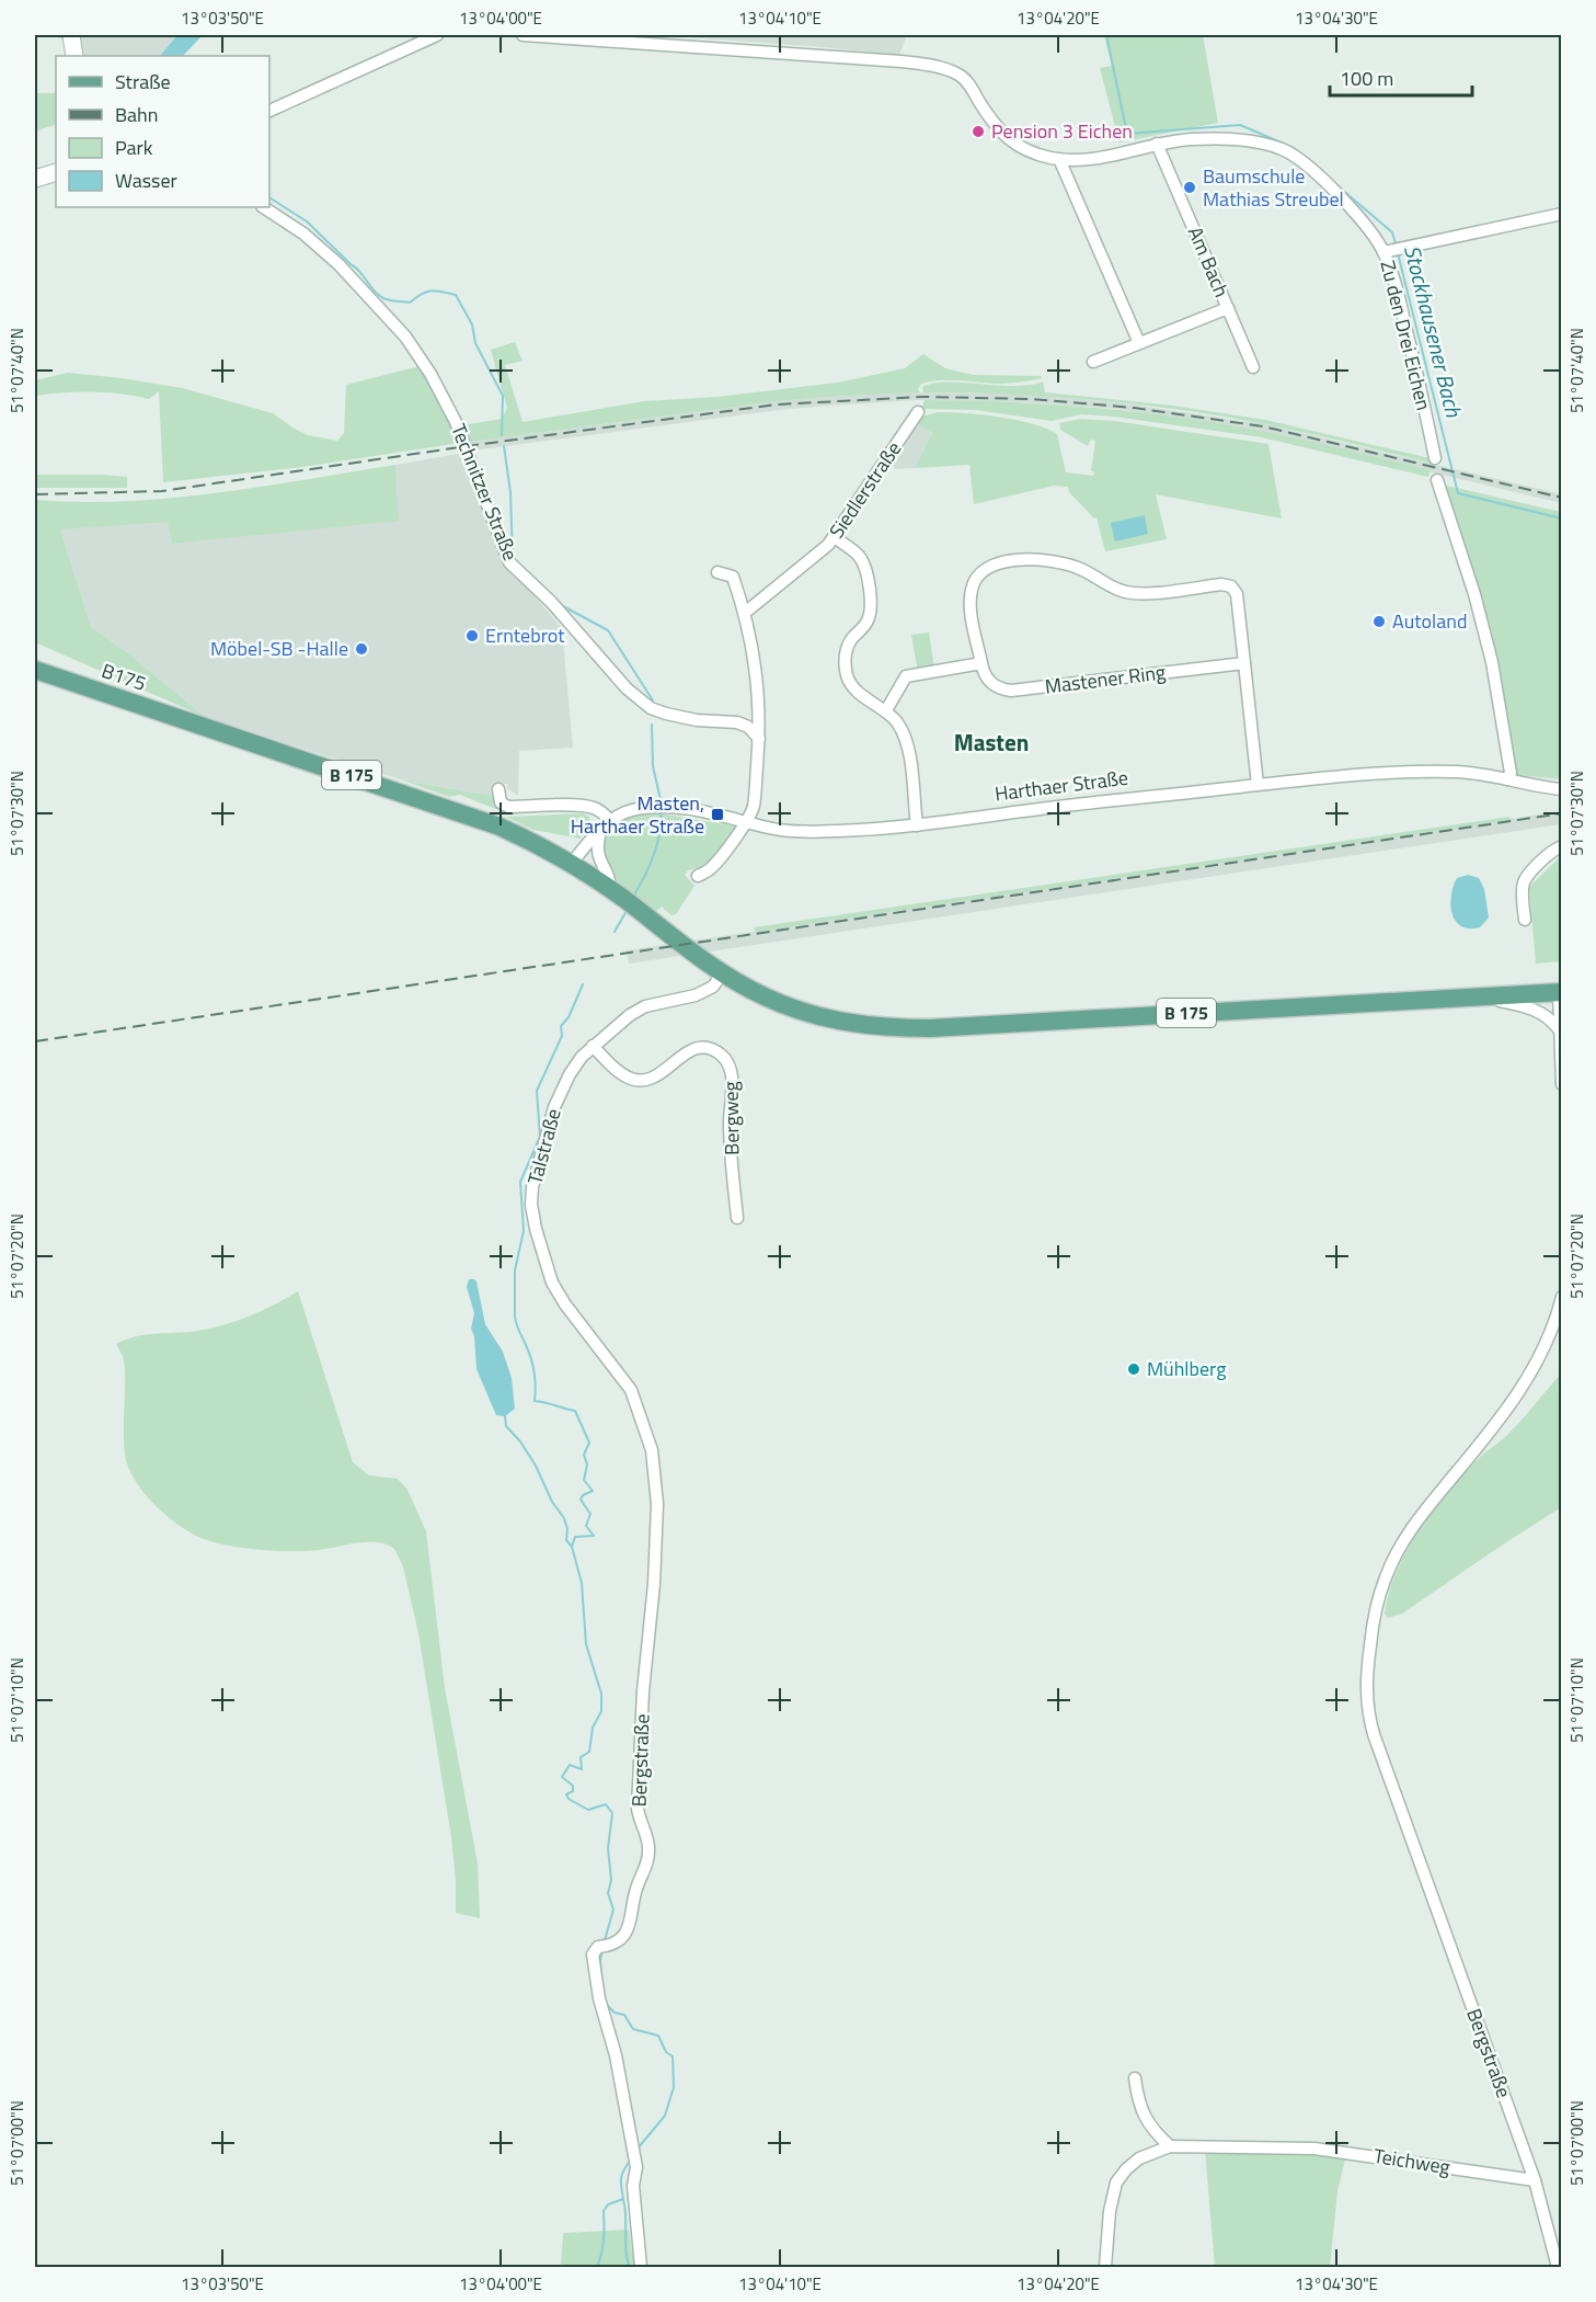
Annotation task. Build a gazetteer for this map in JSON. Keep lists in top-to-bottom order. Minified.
{"streets":{"main road":["B175","B 175"],"street":["Am Bach","Zu den Drei Eichen","Siedlerstraße","Technitzer Straße","Mastener Ring","Harthaer Straße","Bergweg","Talstraße","Bergstraße","Teichweg"]},"crossings":[["Am Bach","Zu den Drei Eichen"],["B175","B 175"],["B175","Harthaer Straße"],["Mastener Ring","Harthaer Straße"],["B 175","Harthaer Straße"],["B 175","Talstraße"],["Bergweg","Talstraße"],["Talstraße","Bergstraße"],["Bergstraße","Teichweg"]],"districts":["Masten"],"water":["Stockhausener Bach"],"places":{"other":["Pension 3 Eichen","Baumschule Mathias Streubel","Autoland","Erntebrot","Möbel-SB -Halle","Mühlberg"],"transit":["Masten, Harthaer Straße"]},"legend":["Straße","Bahn","Park","Wasser"],"scale_bar":"100 m","coordinates":["13°03'50\"E","13°04'00\"E","13°04'10\"E","13°04'20\"E","13°04'30\"E","51°07'40\"N","51°07'30\"N","51°07'20\"N","51°07'10\"N","51°07'00\"N"]}
